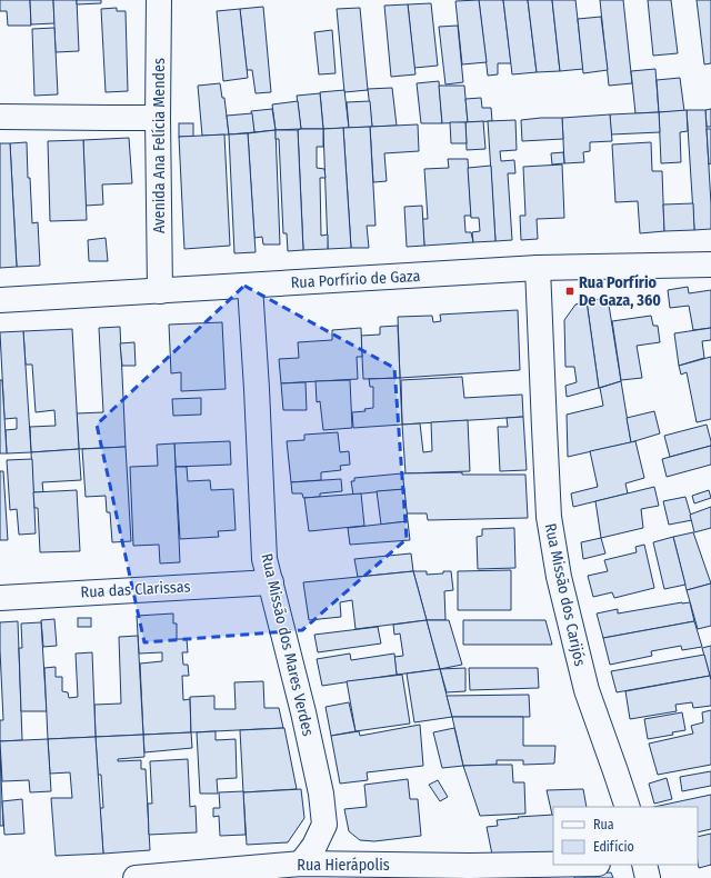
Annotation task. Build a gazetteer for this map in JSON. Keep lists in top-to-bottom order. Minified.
{"streets":{"street":["Avenida Ana Felícia Mendes","Rua Porfírio de Gaza","Rua das Clarissas","Rua Missão dos Carijós","Rua Missão dos Mares Verdes","Rua Hierápolis"]},"crossings":[["Avenida Ana Felícia Mendes","Rua Porfírio de Gaza"],["Rua Porfírio de Gaza","Rua Missão dos Carijós"],["Rua Porfírio de Gaza","Rua Missão dos Mares Verdes"],["Rua das Clarissas","Rua Missão dos Mares Verdes"],["Rua Missão dos Mares Verdes","Rua Hierápolis"]],"places":{"transit":["Rua Porfírio De Gaza, 360"]},"legend":["Rua","Edifício"]}
